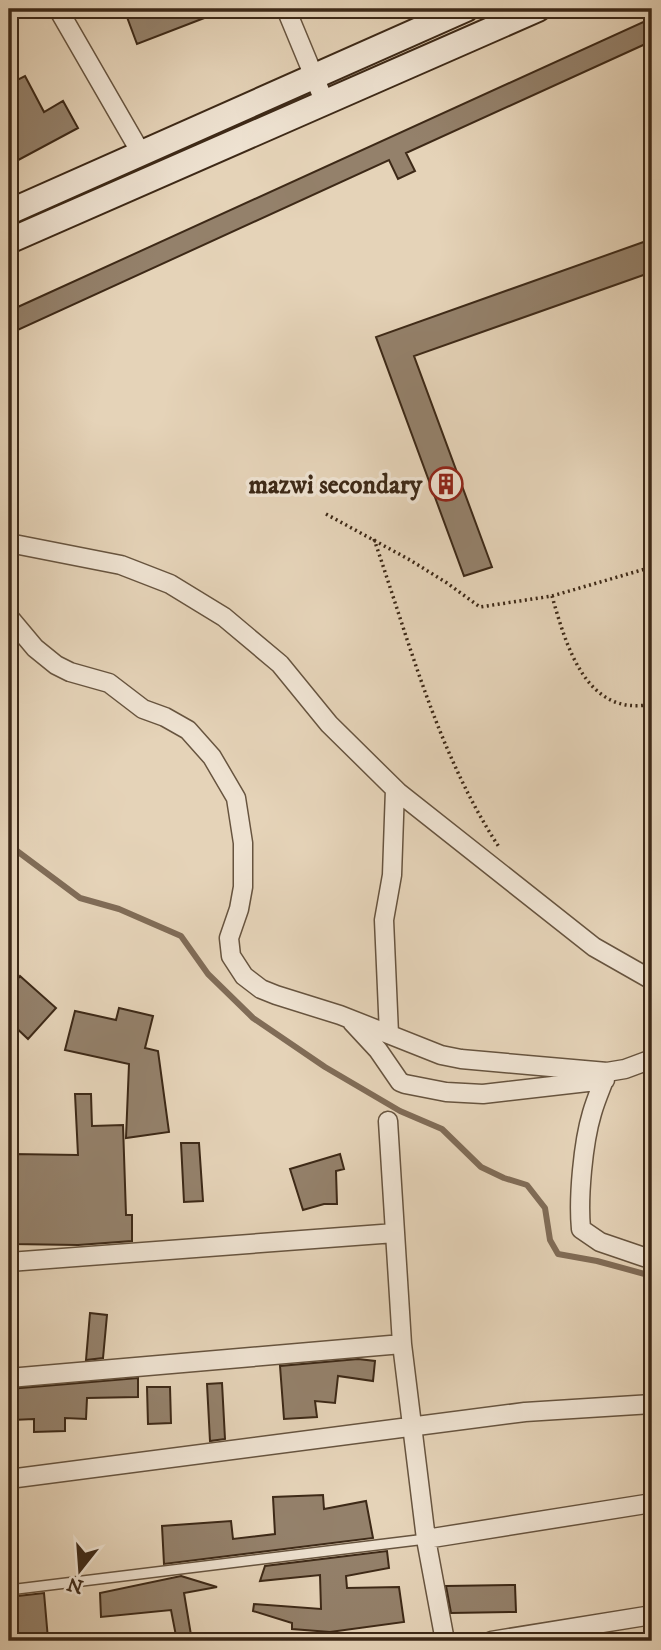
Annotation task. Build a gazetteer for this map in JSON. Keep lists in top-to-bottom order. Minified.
{"places":{"building":["mazwi secondary"]},"north":"bottom"}
